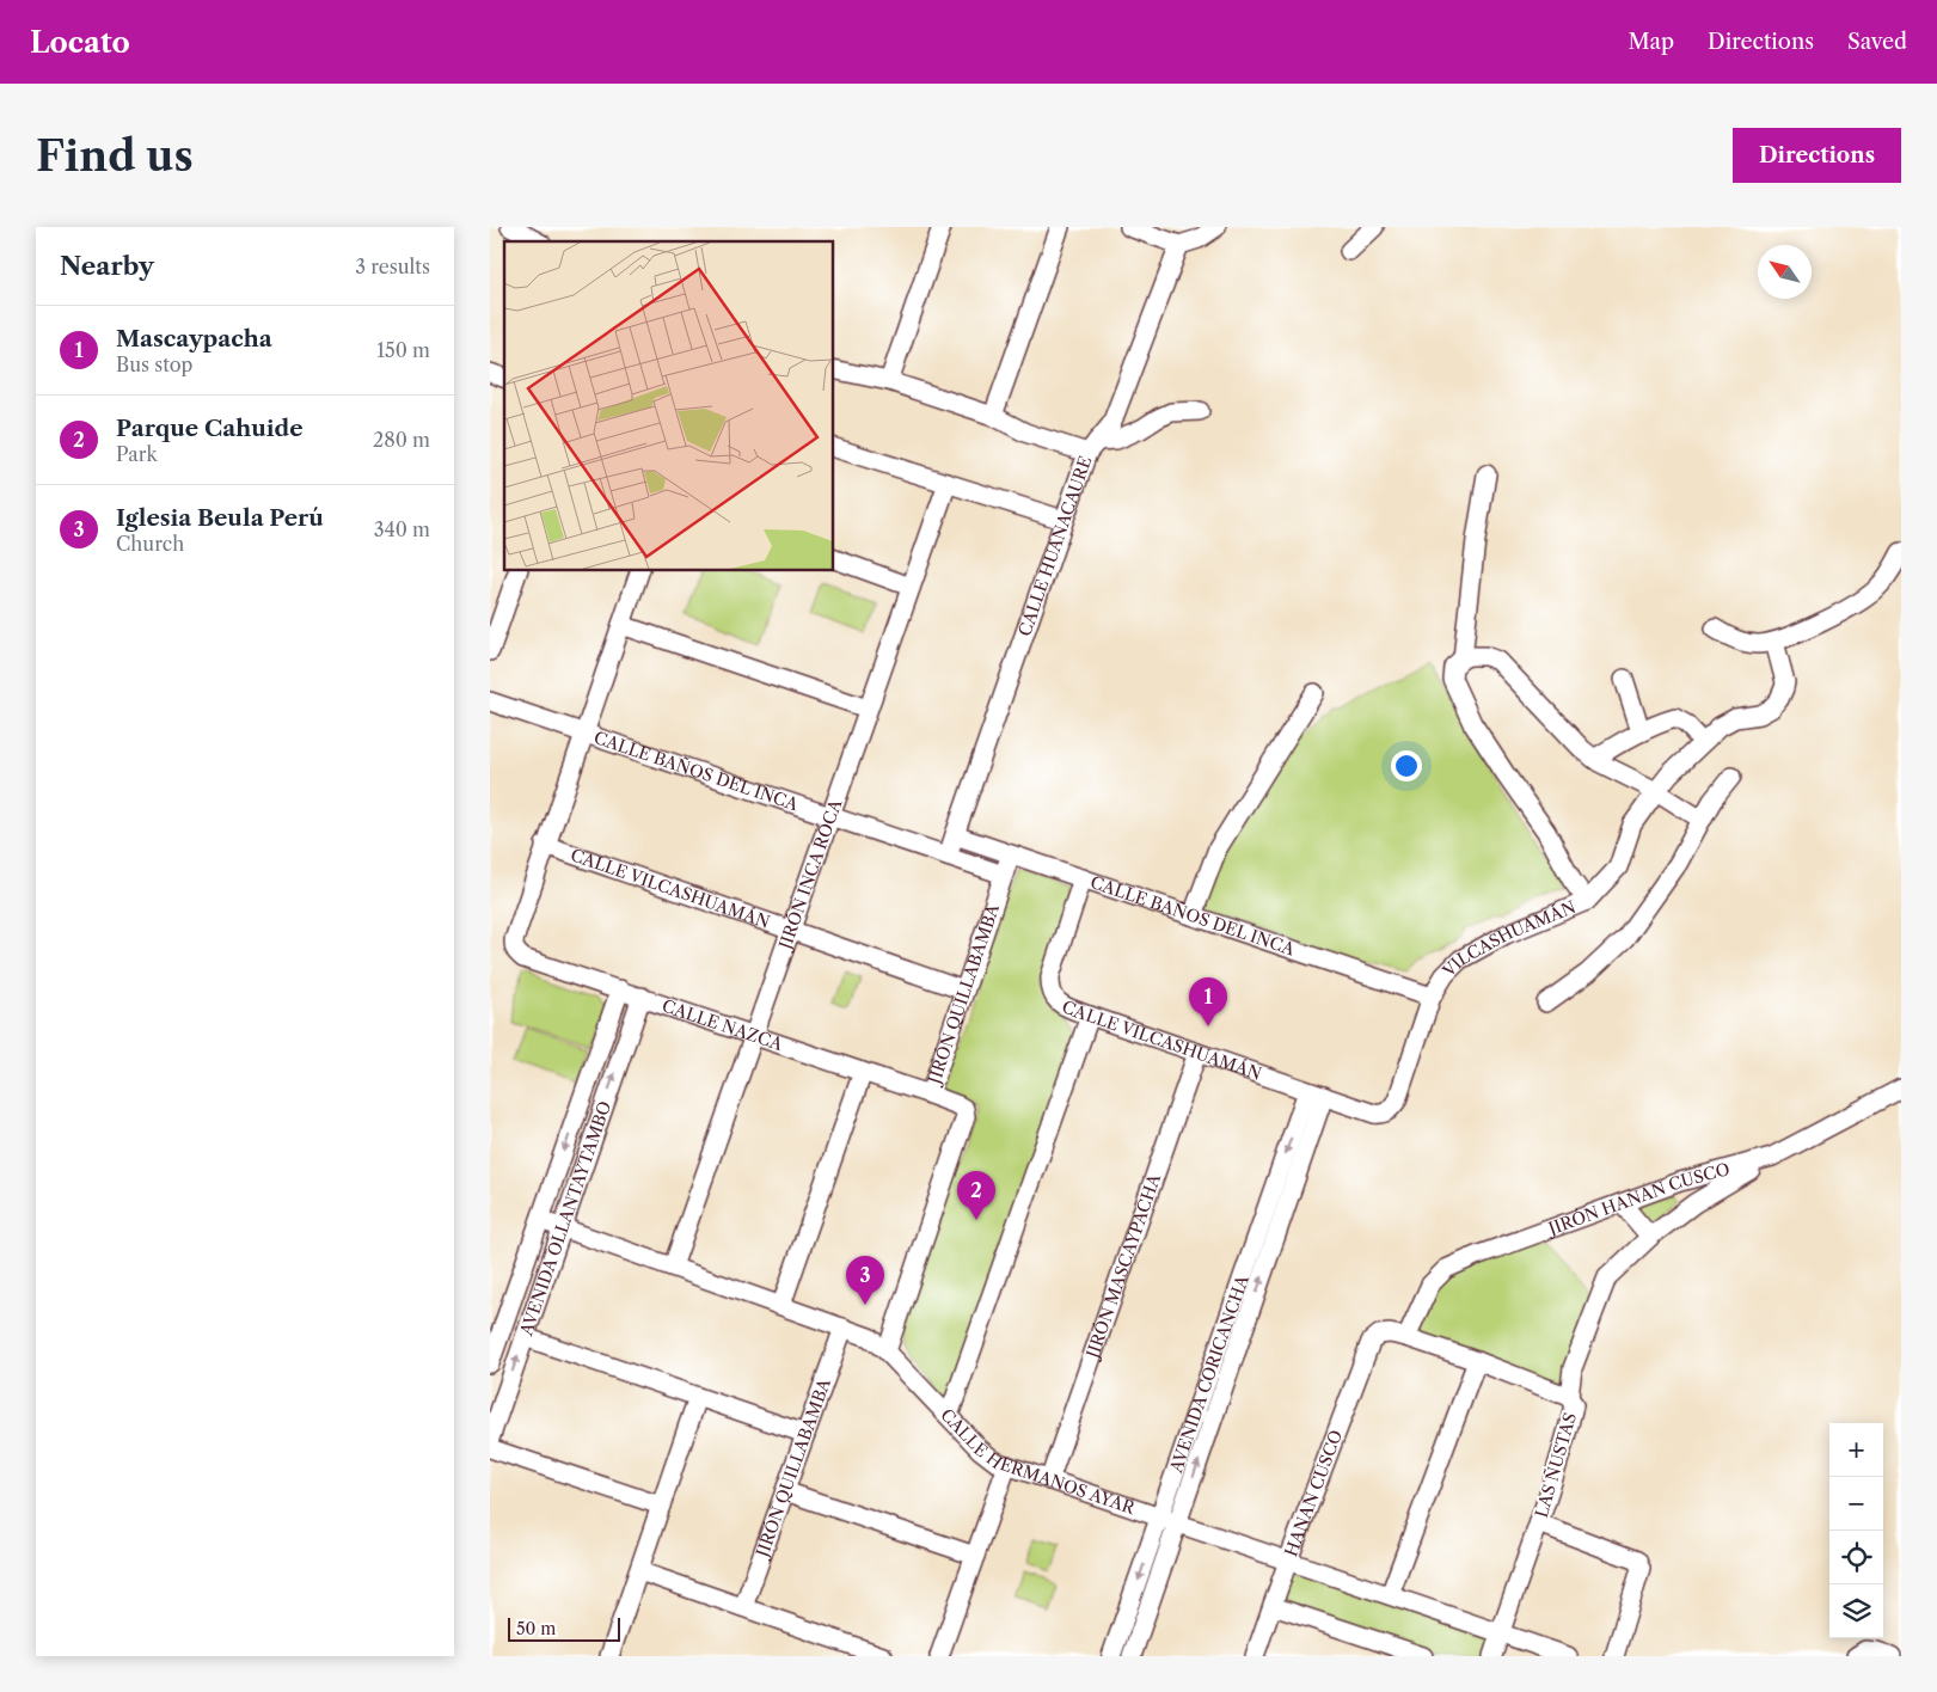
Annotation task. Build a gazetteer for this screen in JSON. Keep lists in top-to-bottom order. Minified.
{"streets":{"street":["CALLE HUANACAURE","CALLE BAÑOS DEL INCA","JIRÓN INCA ROCA","CALLE VILCASHUAMÁN","VILCASHUAMÁN","JIRÓN QUILLABAMBA","CALLE NAZCA","JIRÓN HANAN CUSCO","AVENIDA OLLANTAYTAMBO","JIRÓN MASCAYPACHA","AVENIDA CORICANCHA","CALLE HERMANOS AYAR","LAS ÑUSTAS","HANAN CUSCO"]},"crossings":[["CALLE HUANACAURE","CALLE BAÑOS DEL INCA"],["CALLE BAÑOS DEL INCA","JIRÓN INCA ROCA"],["CALLE BAÑOS DEL INCA","CALLE VILCASHUAMÁN"],["CALLE BAÑOS DEL INCA","VILCASHUAMÁN"],["CALLE BAÑOS DEL INCA","JIRÓN QUILLABAMBA"],["JIRÓN INCA ROCA","CALLE VILCASHUAMÁN"],["JIRÓN INCA ROCA","CALLE NAZCA"],["JIRÓN INCA ROCA","CALLE HERMANOS AYAR"],["CALLE VILCASHUAMÁN","VILCASHUAMÁN"],["CALLE VILCASHUAMÁN","JIRÓN QUILLABAMBA"],["CALLE VILCASHUAMÁN","CALLE NAZCA"],["CALLE VILCASHUAMÁN","JIRÓN MASCAYPACHA"],["CALLE VILCASHUAMÁN","AVENIDA CORICANCHA"],["JIRÓN QUILLABAMBA","CALLE NAZCA"],["JIRÓN QUILLABAMBA","CALLE HERMANOS AYAR"],["CALLE NAZCA","AVENIDA OLLANTAYTAMBO"],["JIRÓN HANAN CUSCO","LAS ÑUSTAS"],["AVENIDA OLLANTAYTAMBO","CALLE HERMANOS AYAR"],["JIRÓN MASCAYPACHA","CALLE HERMANOS AYAR"],["AVENIDA CORICANCHA","CALLE HERMANOS AYAR"],["CALLE HERMANOS AYAR","LAS ÑUSTAS"],["CALLE HERMANOS AYAR","HANAN CUSCO"],["LAS ÑUSTAS","HANAN CUSCO"]],"scale_bar":"50 m","north":"top left","page":{"header":"Locato","nav":["Map","Directions","Saved"],"buttons":"Directions","title":"Find us","heading":["Nearby","3 results"],"list":[{"mark":"1","name":"Mascaypacha","note":"Bus stop","value":"150 m"},{"mark":"2","name":"Parque Cahuide","note":"Park","value":"280 m"},{"mark":"3","name":"Iglesia Beula Perú","note":"Church","value":"340 m"}],"pins":["1","2","3"],"map_buttons":["+","−"],"scale":"50 m"}}
